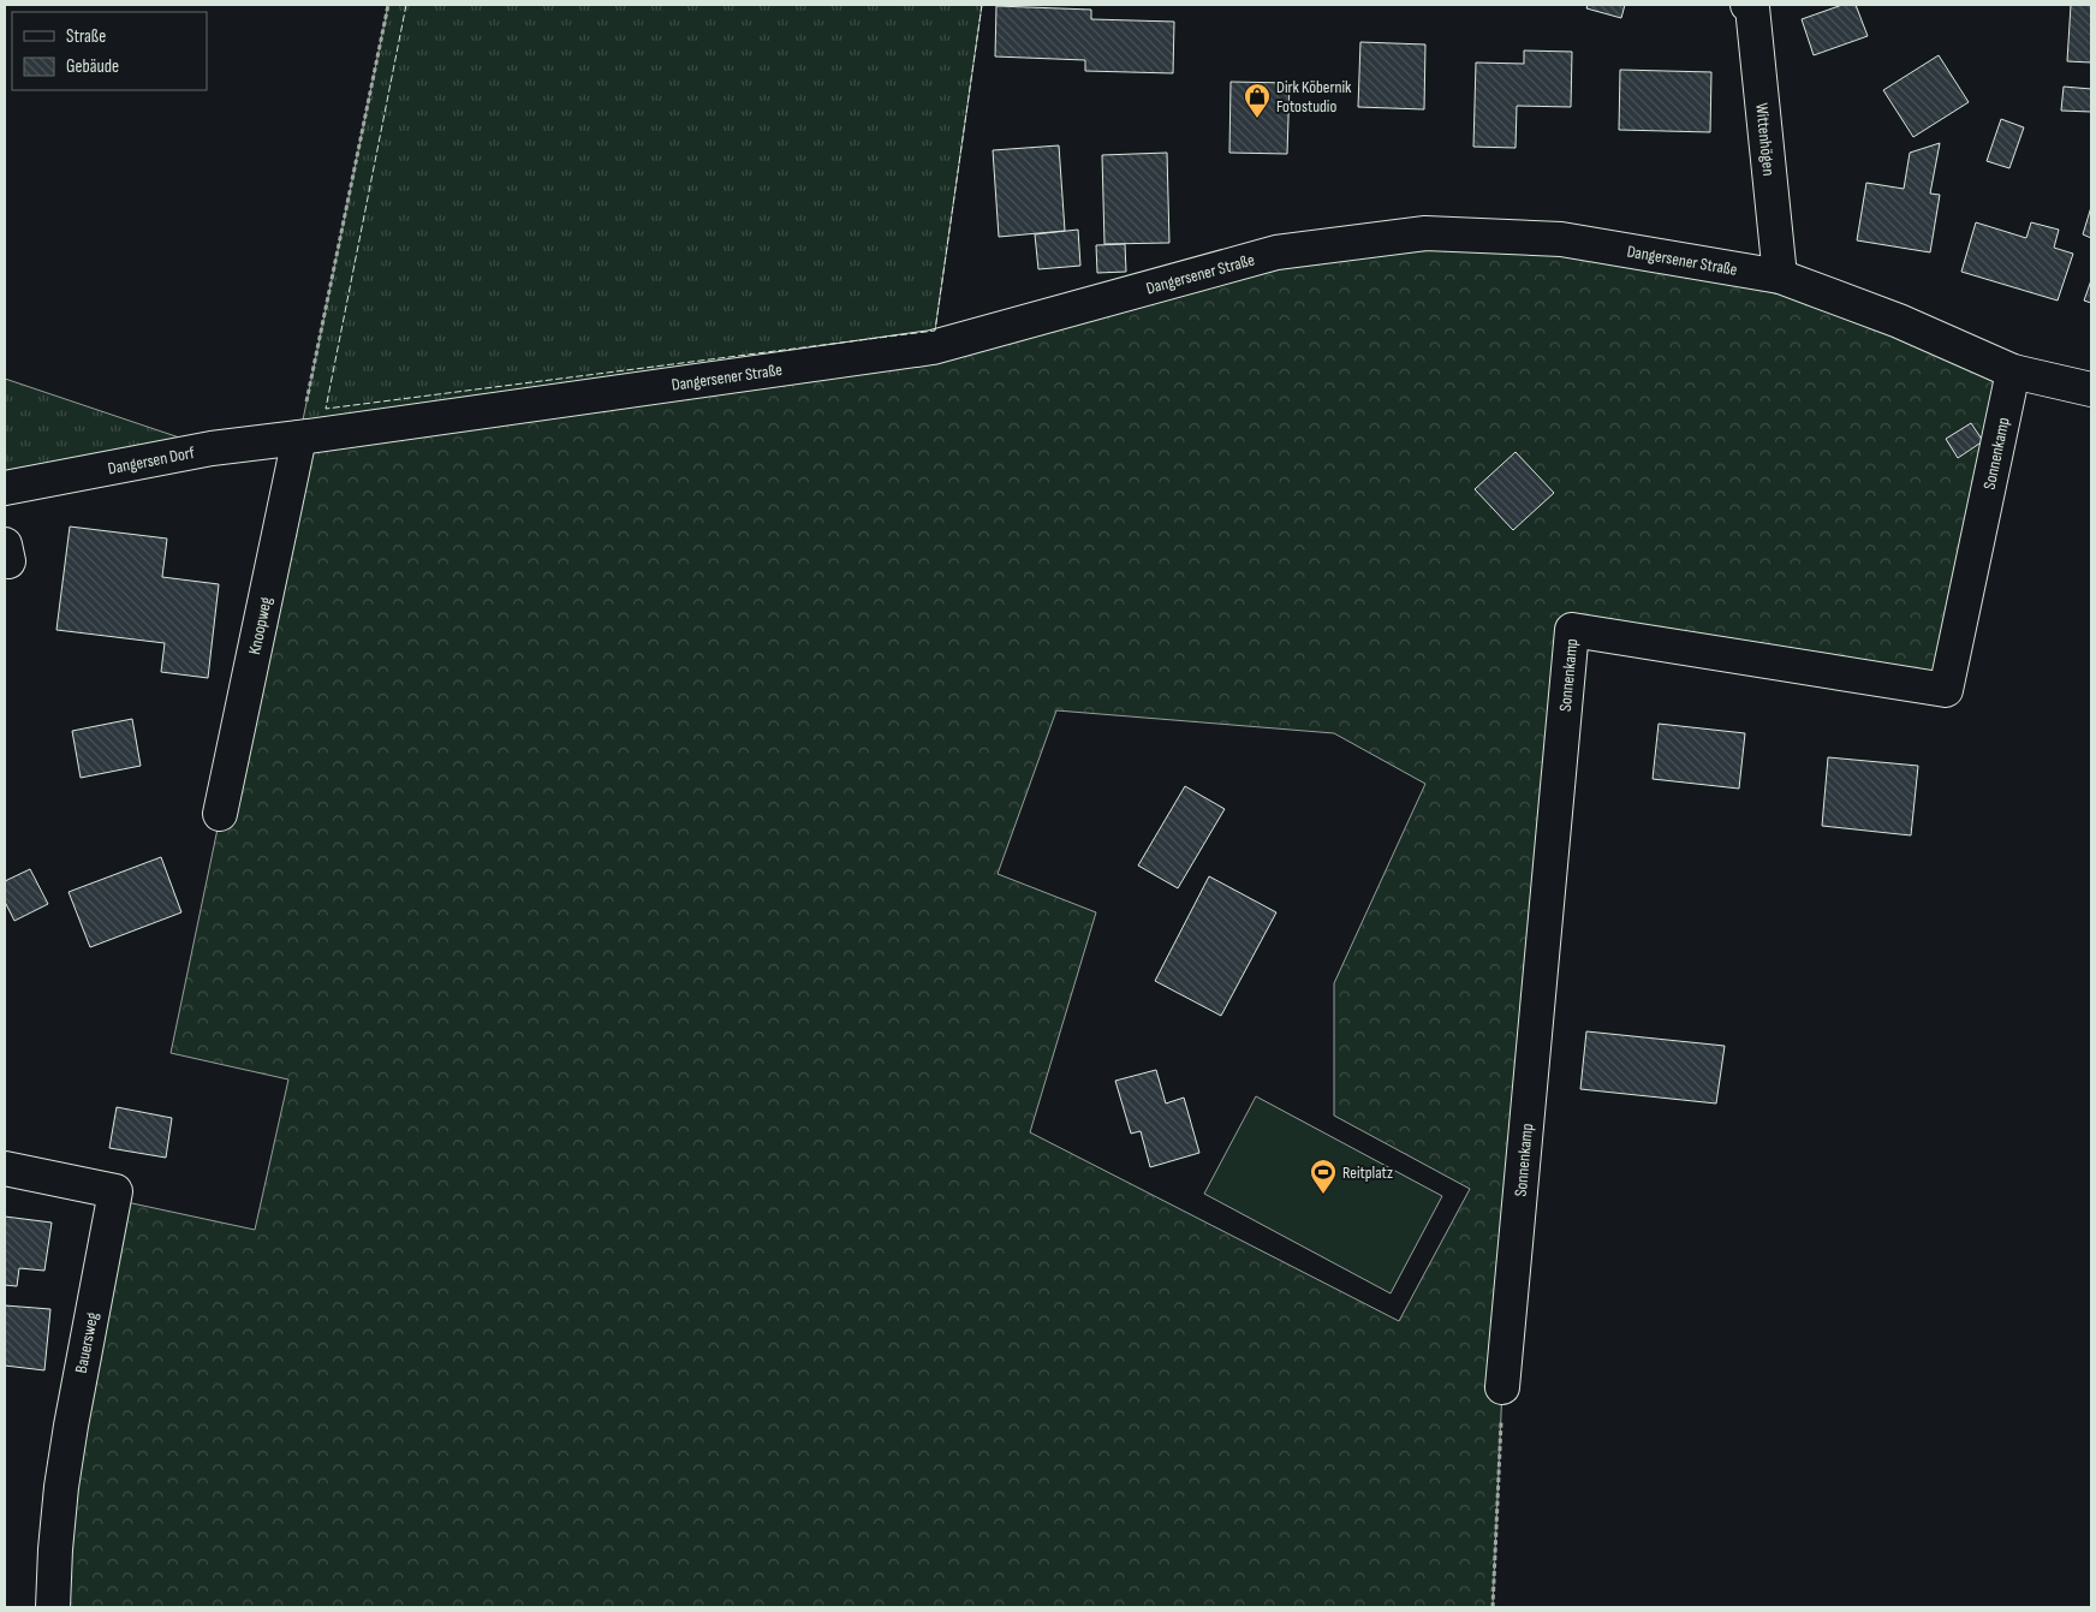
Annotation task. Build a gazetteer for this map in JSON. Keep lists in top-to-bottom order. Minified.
{"streets":{"street":["Wittenhögen","Dangersener Straße","Sonnenkamp","Dangersen Dorf","Knoopweg","Bauersweg"]},"crossings":[["Wittenhögen","Dangersener Straße"],["Dangersener Straße","Sonnenkamp"],["Dangersener Straße","Dangersen Dorf"],["Dangersener Straße","Knoopweg"],["Dangersen Dorf","Knoopweg"]],"places":{"shop":["Dirk Köbernik Fotostudio"],"sports":["Reitplatz"]},"legend":["Straße","Gebäude"]}
